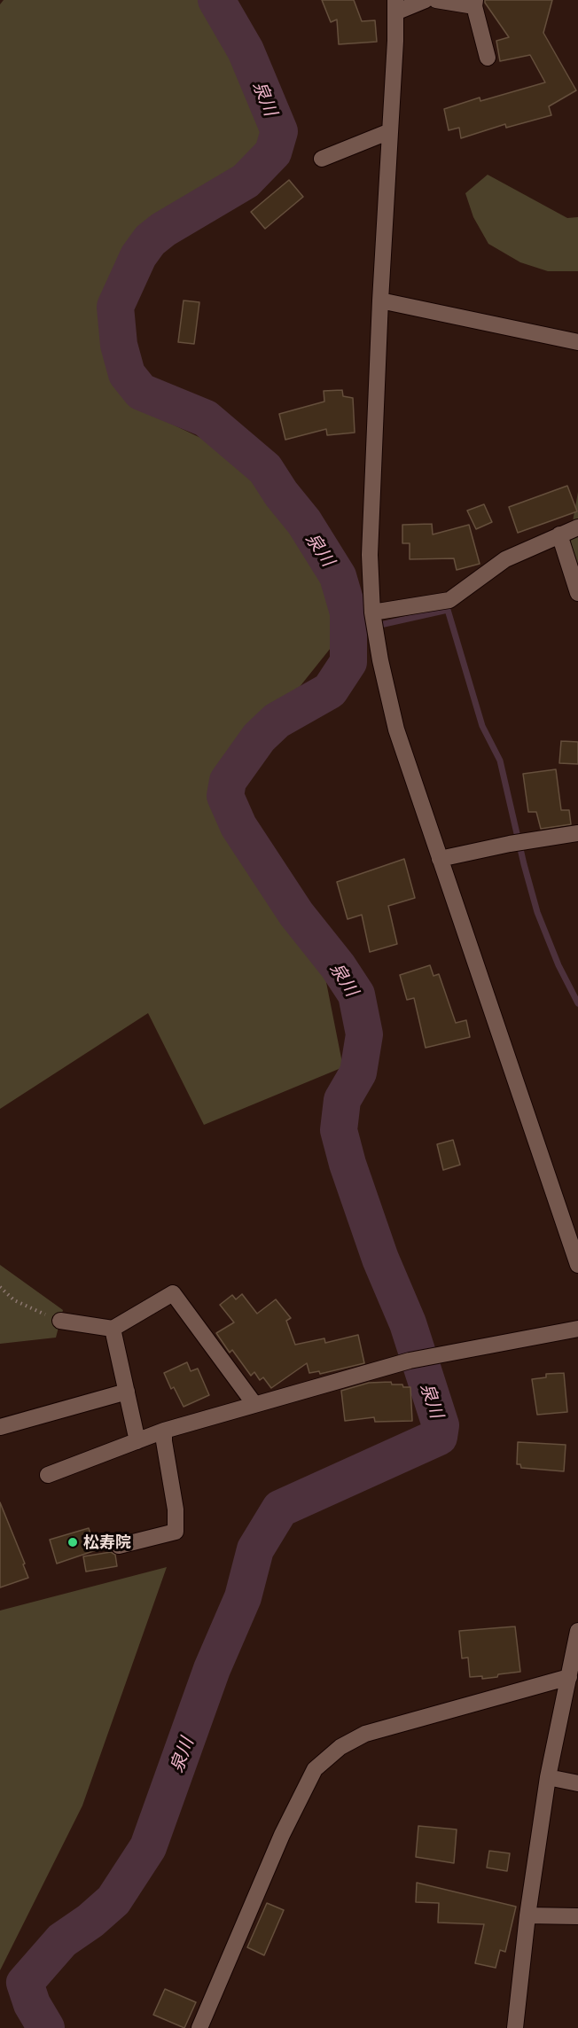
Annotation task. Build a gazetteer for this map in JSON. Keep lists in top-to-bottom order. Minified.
{"water":["泉川"],"places":["松寿院"]}
